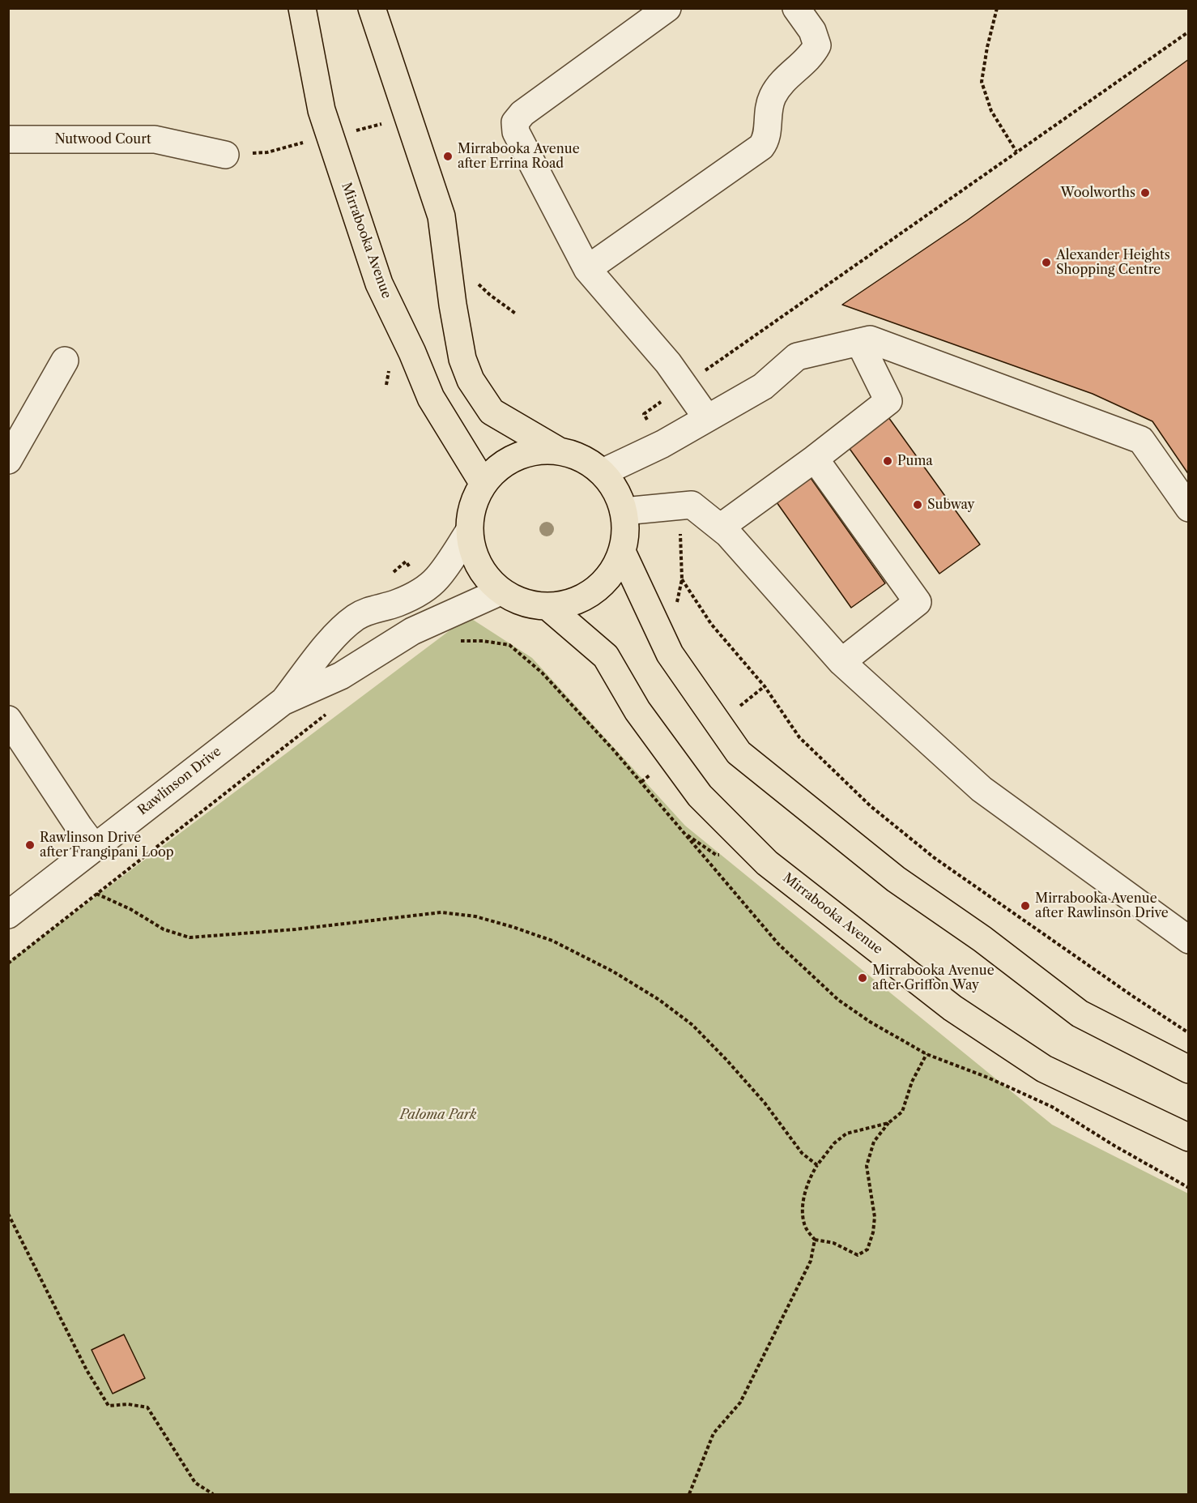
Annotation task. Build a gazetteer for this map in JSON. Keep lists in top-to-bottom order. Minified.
{"streets":{"main road":["Mirrabooka Avenue"],"street":["Nutwood Court","Rawlinson Drive"]},"crossings":[["Mirrabooka Avenue","Rawlinson Drive"]],"parks":["Paloma Park"],"places":["Mirrabooka Avenue after Errina Road","Woolworths","Alexander Heights Shopping Centre","Puma","Subway","Rawlinson Drive after Frangipani Loop","Mirrabooka Avenue after Rawlinson Drive","Mirrabooka Avenue after Griffon Way"]}
